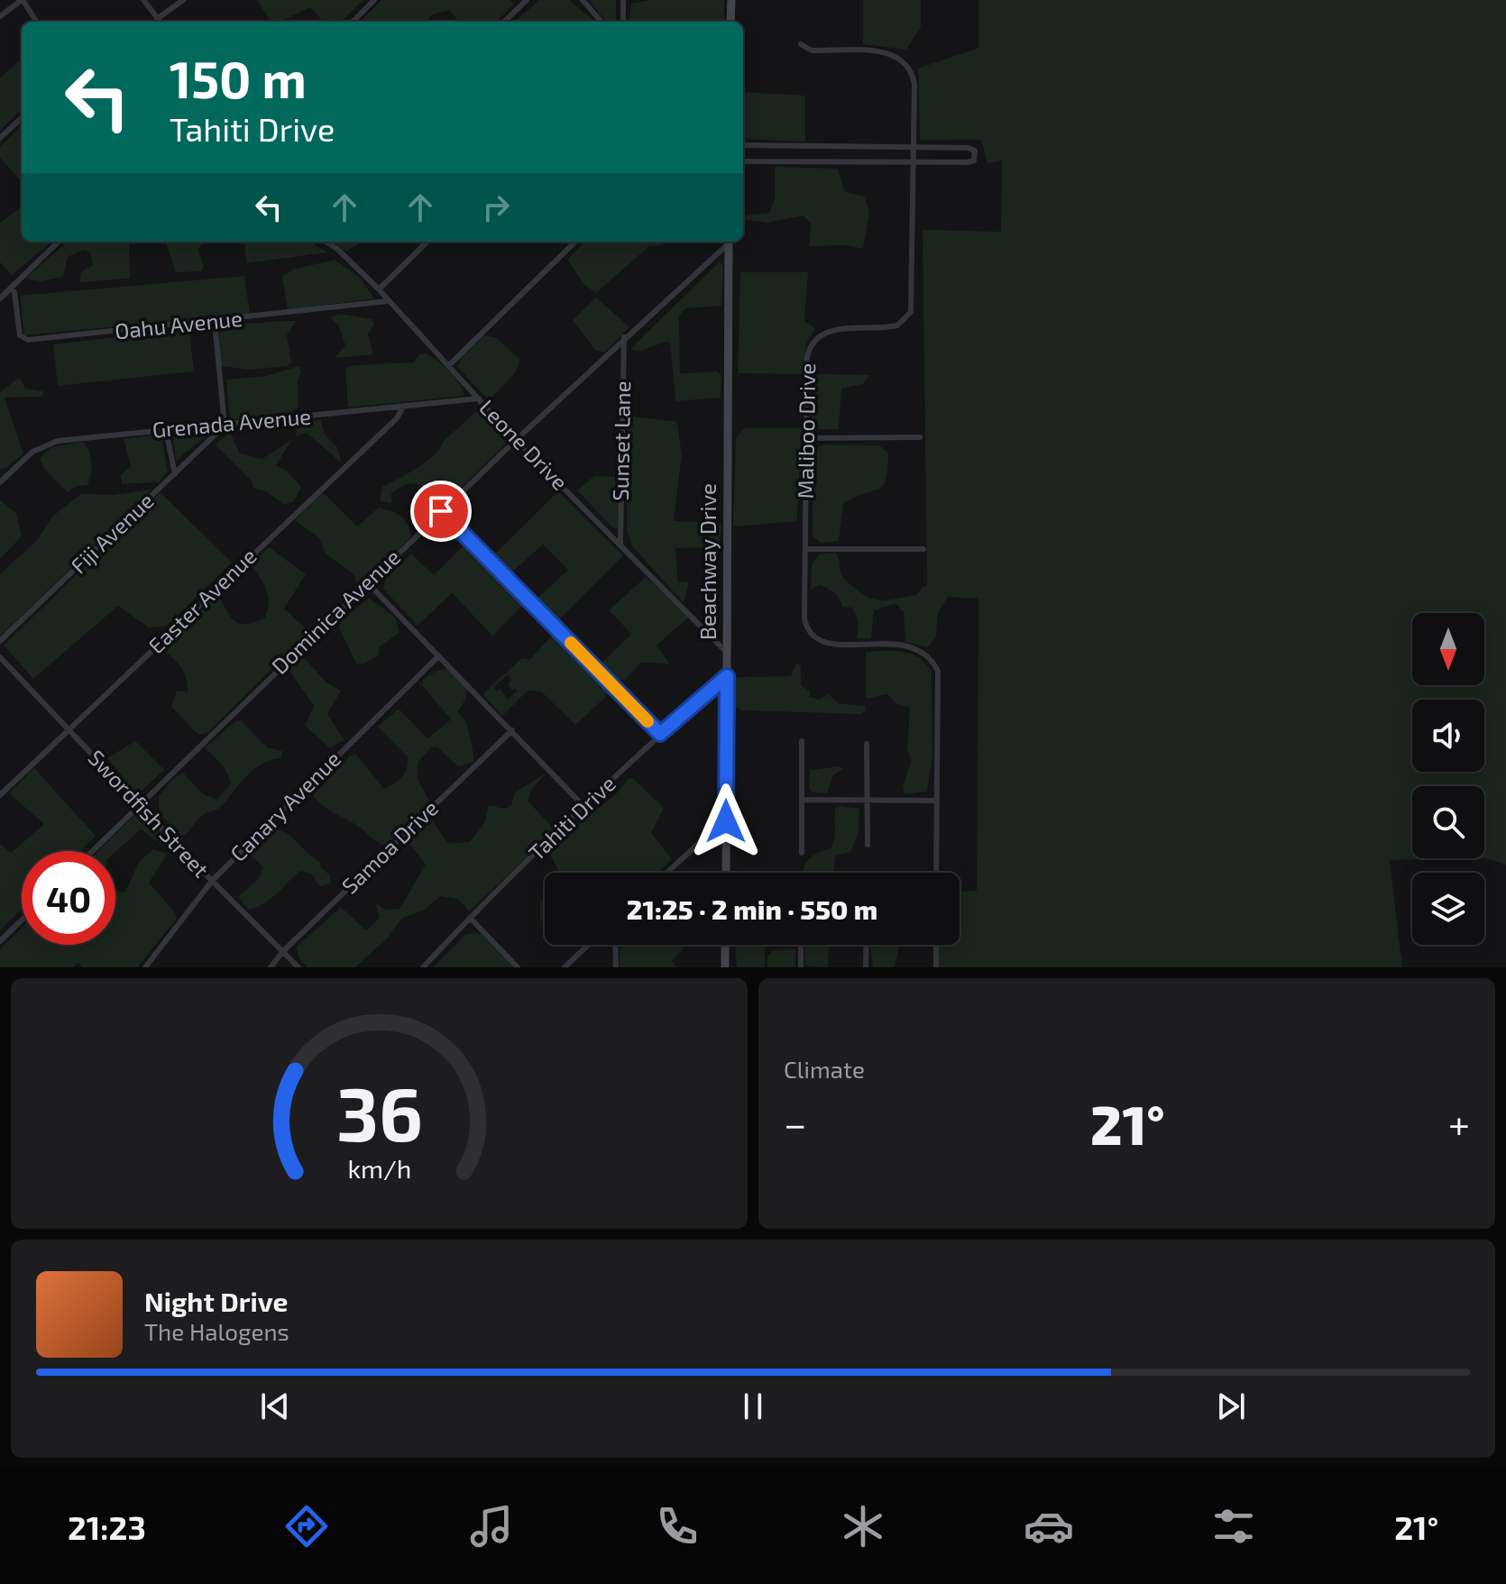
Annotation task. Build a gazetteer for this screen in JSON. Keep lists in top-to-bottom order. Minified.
{"streets":{"street":["Oahu Avenue","Grenada Avenue","Maliboo Drive","Sunset Lane","Leone Drive","Fiji Avenue","Beachway Drive","Easter Avenue","Dominica Avenue","Canary Avenue","Swordfish Street","Tahiti Drive","Samoa Drive"]},"crossings":[["Oahu Avenue","Leone Drive"],["Grenada Avenue","Leone Drive"],["Grenada Avenue","Fiji Avenue"],["Grenada Avenue","Easter Avenue"],["Sunset Lane","Leone Drive"],["Sunset Lane","Dominica Avenue"],["Leone Drive","Beachway Drive"],["Leone Drive","Dominica Avenue"],["Beachway Drive","Tahiti Drive"],["Easter Avenue","Swordfish Street"],["Dominica Avenue","Swordfish Street"],["Canary Avenue","Swordfish Street"],["Swordfish Street","Samoa Drive"]],"north":"bottom","page":{"turn":["150 m","Tahiti Drive"],"limit":"40","trip":"21:25 · 2 min · 550 m","tile":"Climate","heat":["−","21°","+"],"song":["Night Drive","The Halogens"],"tabs":["21:23","21°"],"gauge":["36","km/h"]}}
